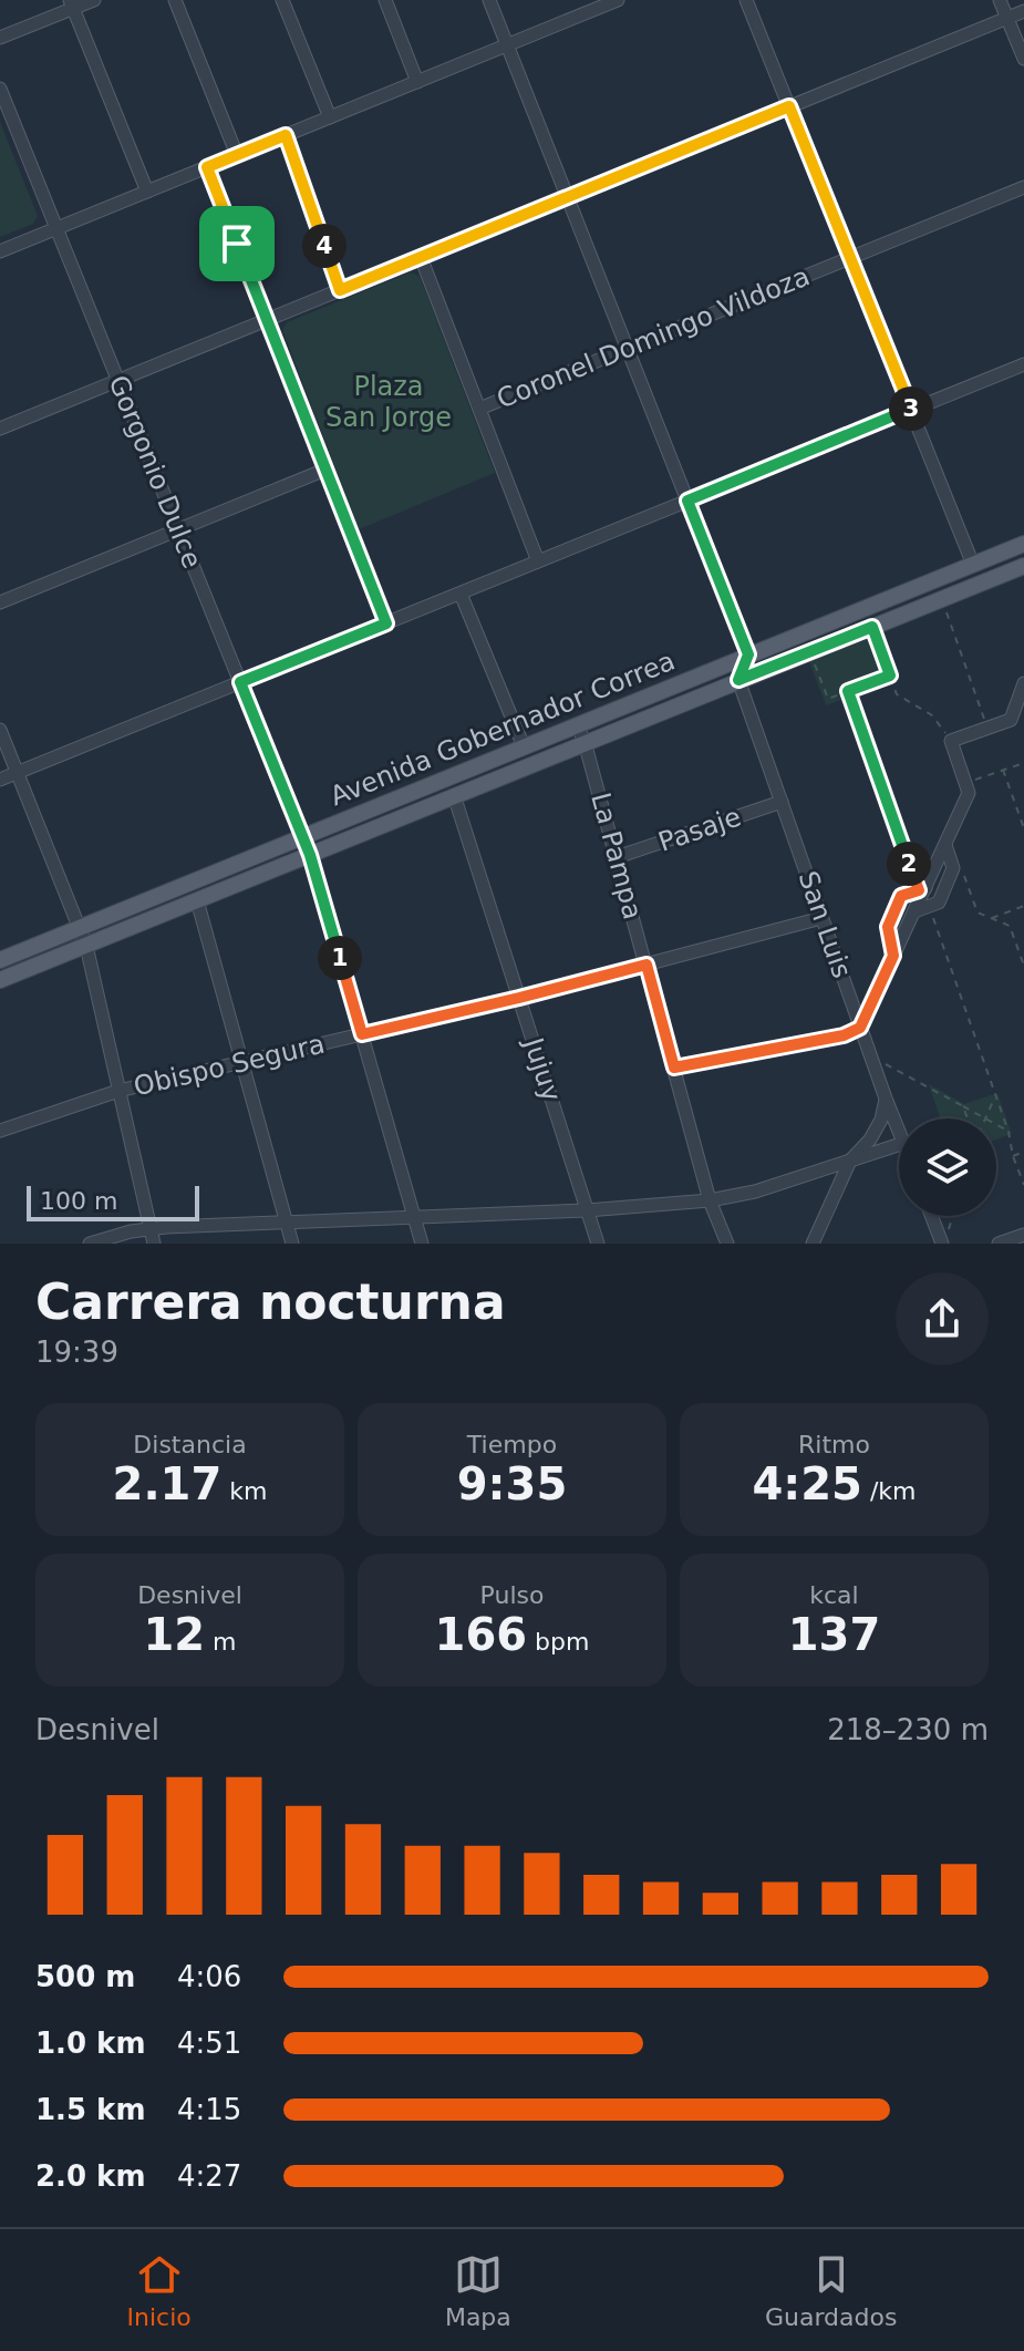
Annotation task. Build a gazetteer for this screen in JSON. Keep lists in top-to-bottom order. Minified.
{"streets":{"main road":["Avenida Gobernador Correa"],"street":["Coronel Domingo Vildoza","Gorgonio Dulce","Pasaje","La Pampa","San Luis","Obispo Segura","Jujuy"]},"crossings":[["Gorgonio Dulce","Avenida Gobernador Correa"],["Gorgonio Dulce","Obispo Segura"],["Avenida Gobernador Correa","La Pampa"],["Avenida Gobernador Correa","San Luis"],["Avenida Gobernador Correa","Jujuy"],["Pasaje","La Pampa"],["Pasaje","San Luis"],["La Pampa","Obispo Segura"],["San Luis","Obispo Segura"],["Obispo Segura","Jujuy"]],"parks":["Plaza San Jorge"],"scale_bar":"100 m","page":{"pins":["4","3","2","1"],"scale":"100 m","heading":["Carrera nocturna","19:39"],"stats":[["Distancia","2.17 km"],["Tiempo","9:35"],["Ritmo","4:25 /km"],["Desnivel","12 m"],["Pulso","166 bpm"],["kcal","137"]],"chart":["Desnivel","218–230 m"],"list":[{"name":"500 m","note":"4:06"},{"name":"1.0 km","note":"4:51"},{"name":"1.5 km","note":"4:15"},{"name":"2.0 km","note":"4:27"}],"tabs":["Inicio","Mapa","Guardados"]}}
